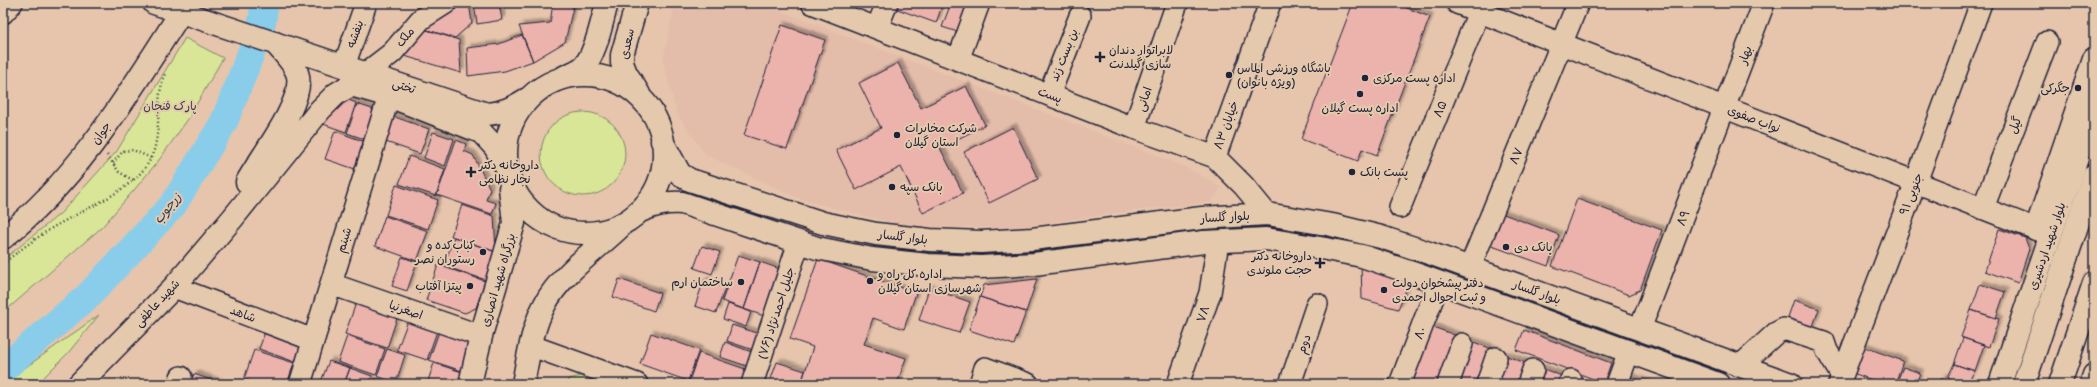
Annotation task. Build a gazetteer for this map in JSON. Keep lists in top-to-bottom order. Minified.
{"streets":{"main road":["سعدی","تختی","جوان","بلوار گلسار","بلوار شهید اردشیری","بزرگراه شهید انصاری","شهید عاطفی"],"street":["بنفشه","ملک","بن بست زند","بهار","پست","امانی","۸۵","نواب صفوی","خیابان ۸۳","گیل","۸۷","۹۱ جنوبی","۸۹","شبنم","اصغرنیا","جلیل احمدنژاد (۷۶)","شاهد","۷۸","۸۰","دوم"]},"crossings":[["بنفشه","ملک"],["بنفشه","تختی"],["بنفشه","شهید عاطفی"],["ملک","تختی"],["ملک","شهید عاطفی"],["بن بست زند","پست"],["بهار","نواب صفوی"],["بهار","۸۹"],["تختی","جوان"],["تختی","بلوار گلسار"],["تختی","شبنم"],["تختی","بزرگراه شهید انصاری"],["تختی","شهید عاطفی"],["پست","امانی"],["پست","خیابان ۸۳"],["پست","بلوار گلسار"],["۸۵","نواب صفوی"],["نواب صفوی","گیل"],["نواب صفوی","۸۷"],["نواب صفوی","۹۱ جنوبی"],["نواب صفوی","۸۹"],["نواب صفوی","بلوار شهید اردشیری"],["۸۷","بلوار گلسار"],["بلوار گلسار","۸۹"],["بلوار گلسار","بزرگراه شهید انصاری"],["بلوار گلسار","جلیل احمدنژاد (۷۶)"],["بلوار گلسار","۷۸"],["بلوار گلسار","۸۰"],["شبنم","اصغرنیا"],["شبنم","شاهد"],["بزرگراه شهید انصاری","اصغرنیا"],["شهید عاطفی","شاهد"]],"water":["زرجوب"],"parks":["پارک فنجان"],"places":{"health":["لابراتوار دندان سازی گیلدنت","داروخانه دکتر نجار نظامی","داروخانه دکتر حجت ملوندی"],"other":["باشگاه ورزشی الماس (ویژه بانوان)","اداره پست مرکزی","جگرکی","اداره پست گیلان","شرکت مخابرات استان گیلان","پست بانک","بانک سپه","بانک دی","کباب‌کده و رستوران نصر","اداره کل راه و شهرسازی استان گیلان","ساختمان ارم","پیتزا آفتاب","دفتر پیشخوان دولت و ثبت احوال احمدی"]}}
